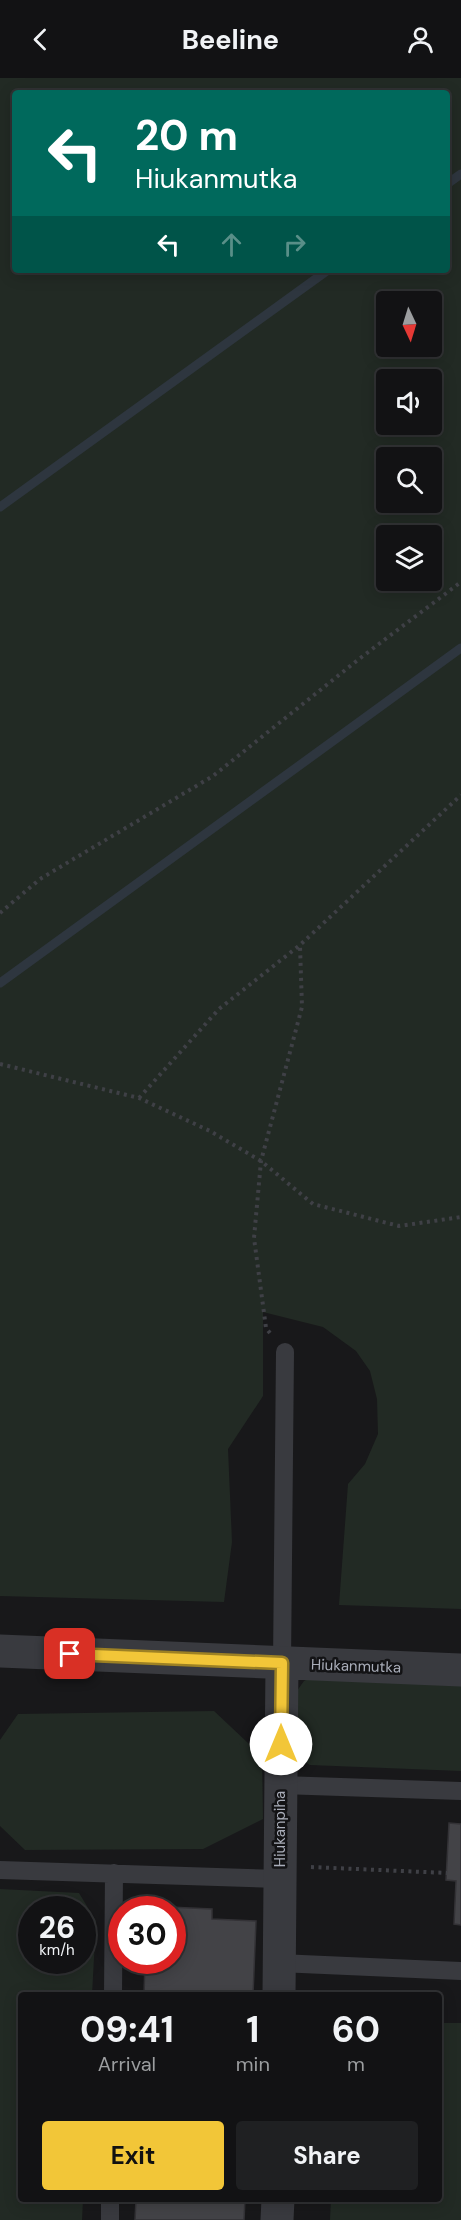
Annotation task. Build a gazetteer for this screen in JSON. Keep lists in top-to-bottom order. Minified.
{"streets":{"street":["Hiukanmutka","Hiukanpiha"]},"crossings":[["Hiukanmutka","Hiukanpiha"]],"north":"bottom","page":{"header":"Beeline","turn":["20 m","Hiukanmutka"],"speed":"26 km/h","limit":"30","eta":["09:41","Arrival","1","min","60","m"],"buttons":["Exit","Share"]}}
